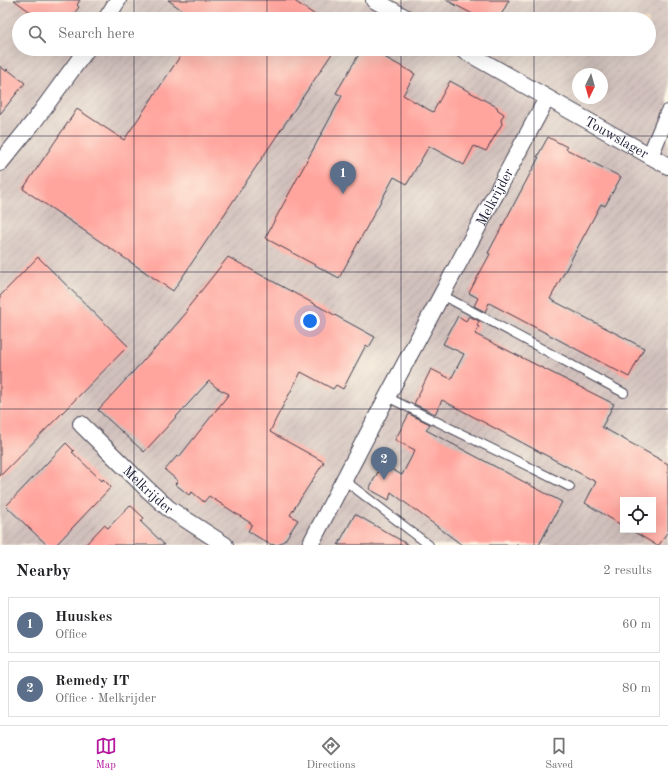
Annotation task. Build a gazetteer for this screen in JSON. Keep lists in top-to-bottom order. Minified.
{"streets":{"street":["Touwslager","Melkrijder"]},"crossings":[["Touwslager","Melkrijder"]],"north":"bottom","page":{"search":"Search here","pins":["1","2"],"heading":["Nearby","2 results"],"list":[{"mark":"1","name":"Huuskes","note":"Office","value":"60 m"},{"mark":"2","name":"Remedy IT","note":"Office · Melkrijder","value":"80 m"}],"nav":["Map","Directions","Saved"]}}
